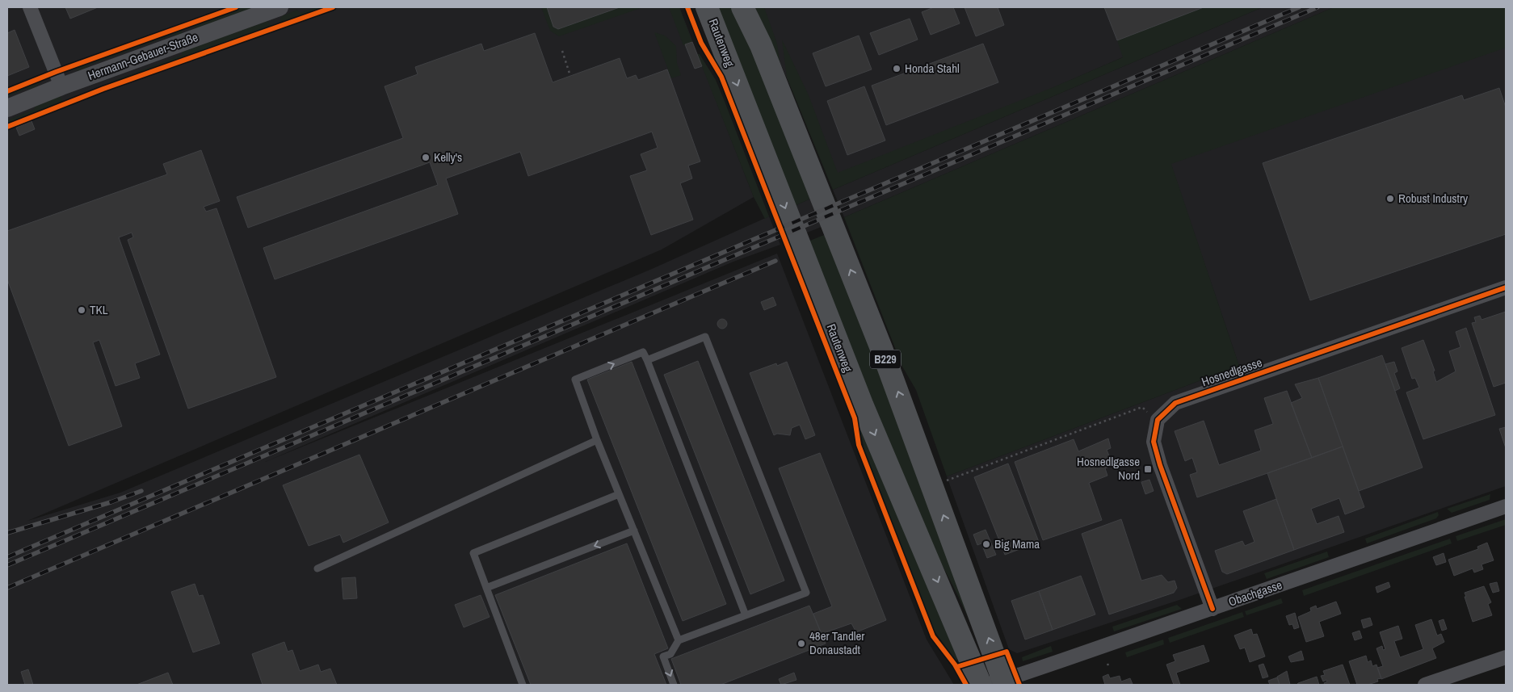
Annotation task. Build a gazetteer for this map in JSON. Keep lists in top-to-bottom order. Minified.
{"streets":{"main road":["Rautenweg","B229"],"street":["Hermann-Gebauer-Straße","Hosnedlgasse","Obachgasse"]},"crossings":[["Rautenweg","Obachgasse"],["B229","Obachgasse"],["Hosnedlgasse","Obachgasse"]],"places":{"other":["Honda Stahl","Kelly's","Robust Industry","TKL","Big Mama","48er Tandler Donaustadt"],"transit":["Hosnedlgasse Nord"]}}
